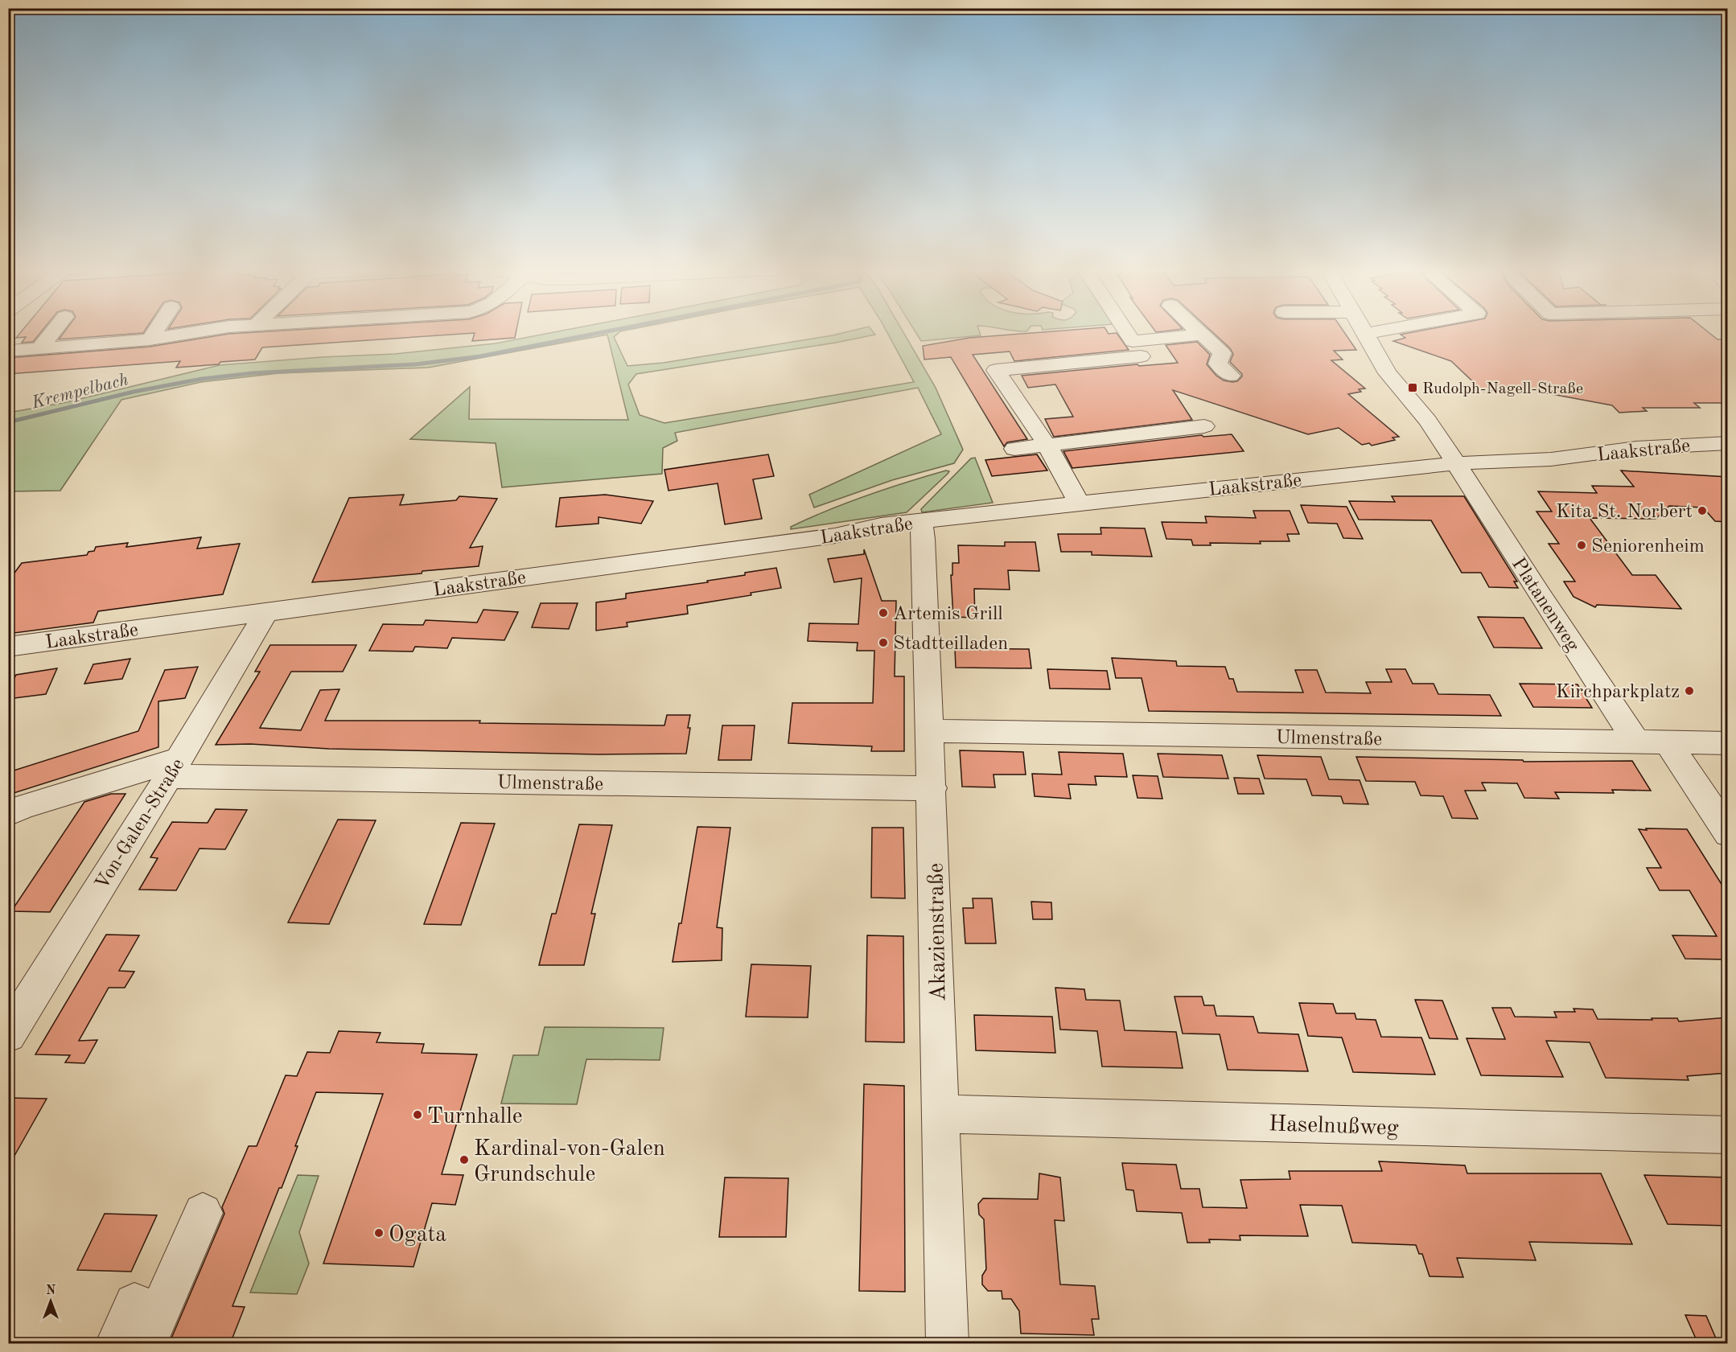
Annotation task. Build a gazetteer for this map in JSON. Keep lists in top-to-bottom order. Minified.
{"streets":{"street":["Laakstraße","Platanenweg","Ulmenstraße","Von-Galen-Straße","Akazienstraße","Haselnußweg"]},"crossings":[["Laakstraße","Platanenweg"],["Laakstraße","Von-Galen-Straße"],["Laakstraße","Akazienstraße"],["Platanenweg","Ulmenstraße"],["Ulmenstraße","Von-Galen-Straße"],["Ulmenstraße","Akazienstraße"],["Akazienstraße","Haselnußweg"]],"water":["Krempelbach"],"places":{"transit":["Rudolph-Nagell-Straße"],"other":["Kita St. Norbert","Seniorenheim","Artemis Grill","Stadtteilladen","Kirchparkplatz","Turnhalle","Kardinal-von-Galen Grundschule","Ogata"]},"north":"top"}
